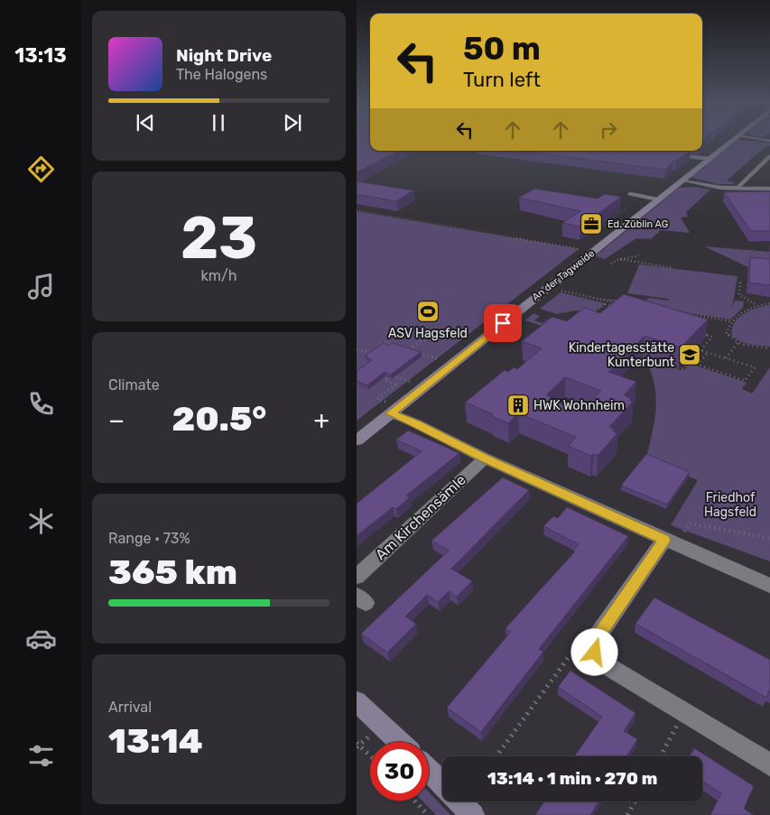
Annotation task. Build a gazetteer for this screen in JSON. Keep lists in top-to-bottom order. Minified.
{"streets":{"main road":["An der Tagweide"],"street":["Am Kirchensämle"]},"parks":["Friedhof Hagsfeld"],"places":{"office":["Ed. Züblin AG"],"sports":["ASV Hagsfeld"],"school or university":["Kindertagesstätte Kunterbunt"],"building":["HWK Wohnheim"]},"page":{"tabs":"13:13","turn":["50 m","Turn left"],"song":["Night Drive","The Halogens"],"tile":[["23","km/h"],"Climate",["Range · 73%","365 km"],["Arrival","13:14"]],"heat":["−","20.5°","+"],"limit":"30","trip":"13:14 · 1 min · 270 m"}}
